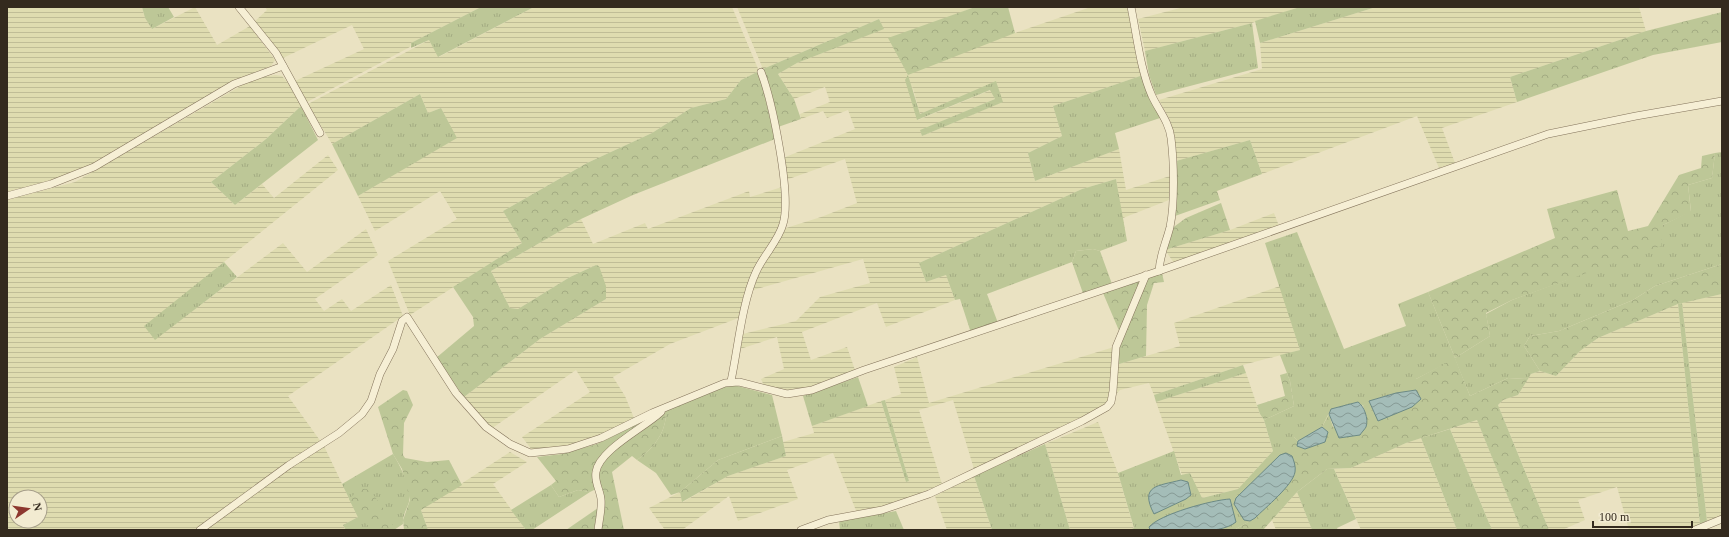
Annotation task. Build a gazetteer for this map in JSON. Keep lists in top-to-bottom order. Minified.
{"scale_bar":"100 m","north":"right"}
